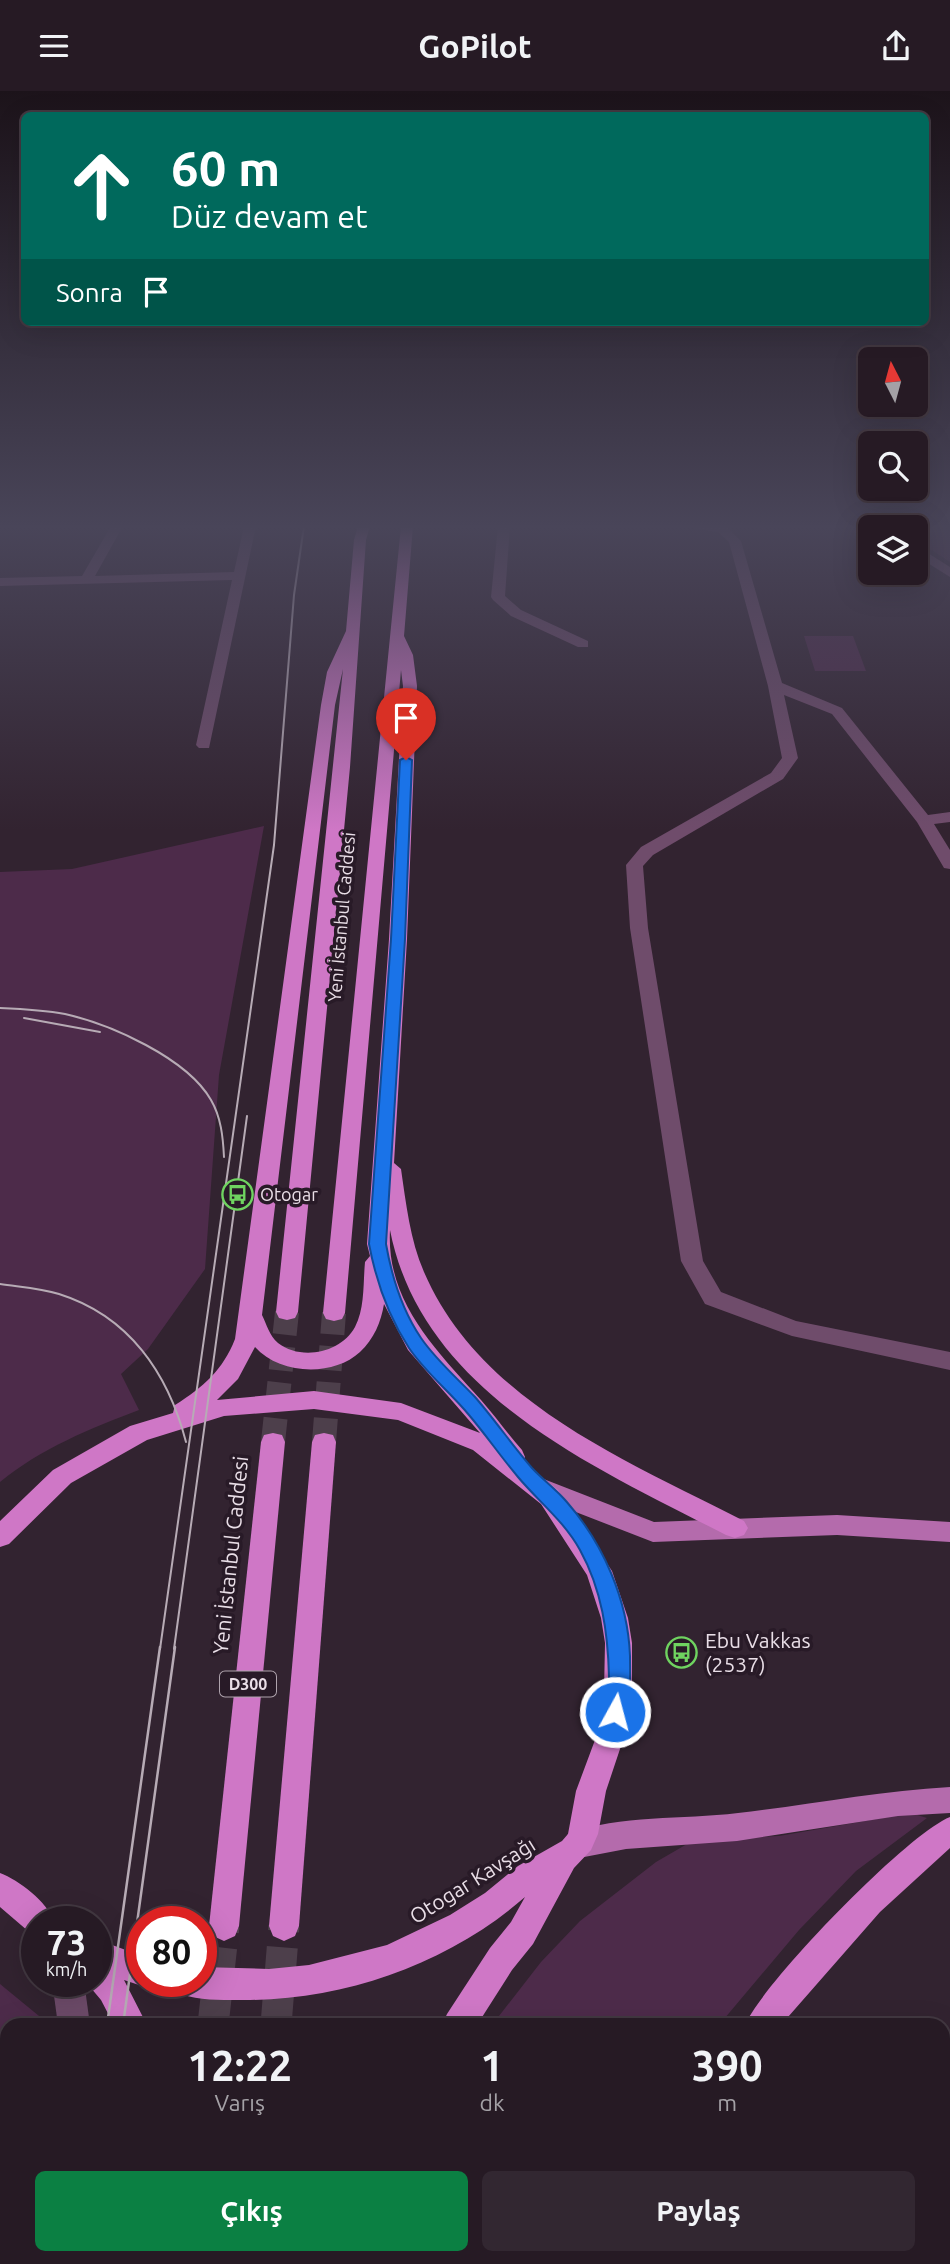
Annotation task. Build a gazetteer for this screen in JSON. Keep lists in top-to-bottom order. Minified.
{"streets":{"highway":["Yeni İstanbul Caddesi","D300","Otogar Kavşağı"]},"places":{"bus stop":["Otogar","Ebu Vakkas (2537)"]},"north":"top","page":{"header":"GoPilot","turn":["60 m","Düz devam et"],"then":"Sonra","speed":"73 km/h","limit":"80","eta":["12:22","Varış","1","dk","390","m"],"buttons":["Çıkış","Paylaş"]}}
